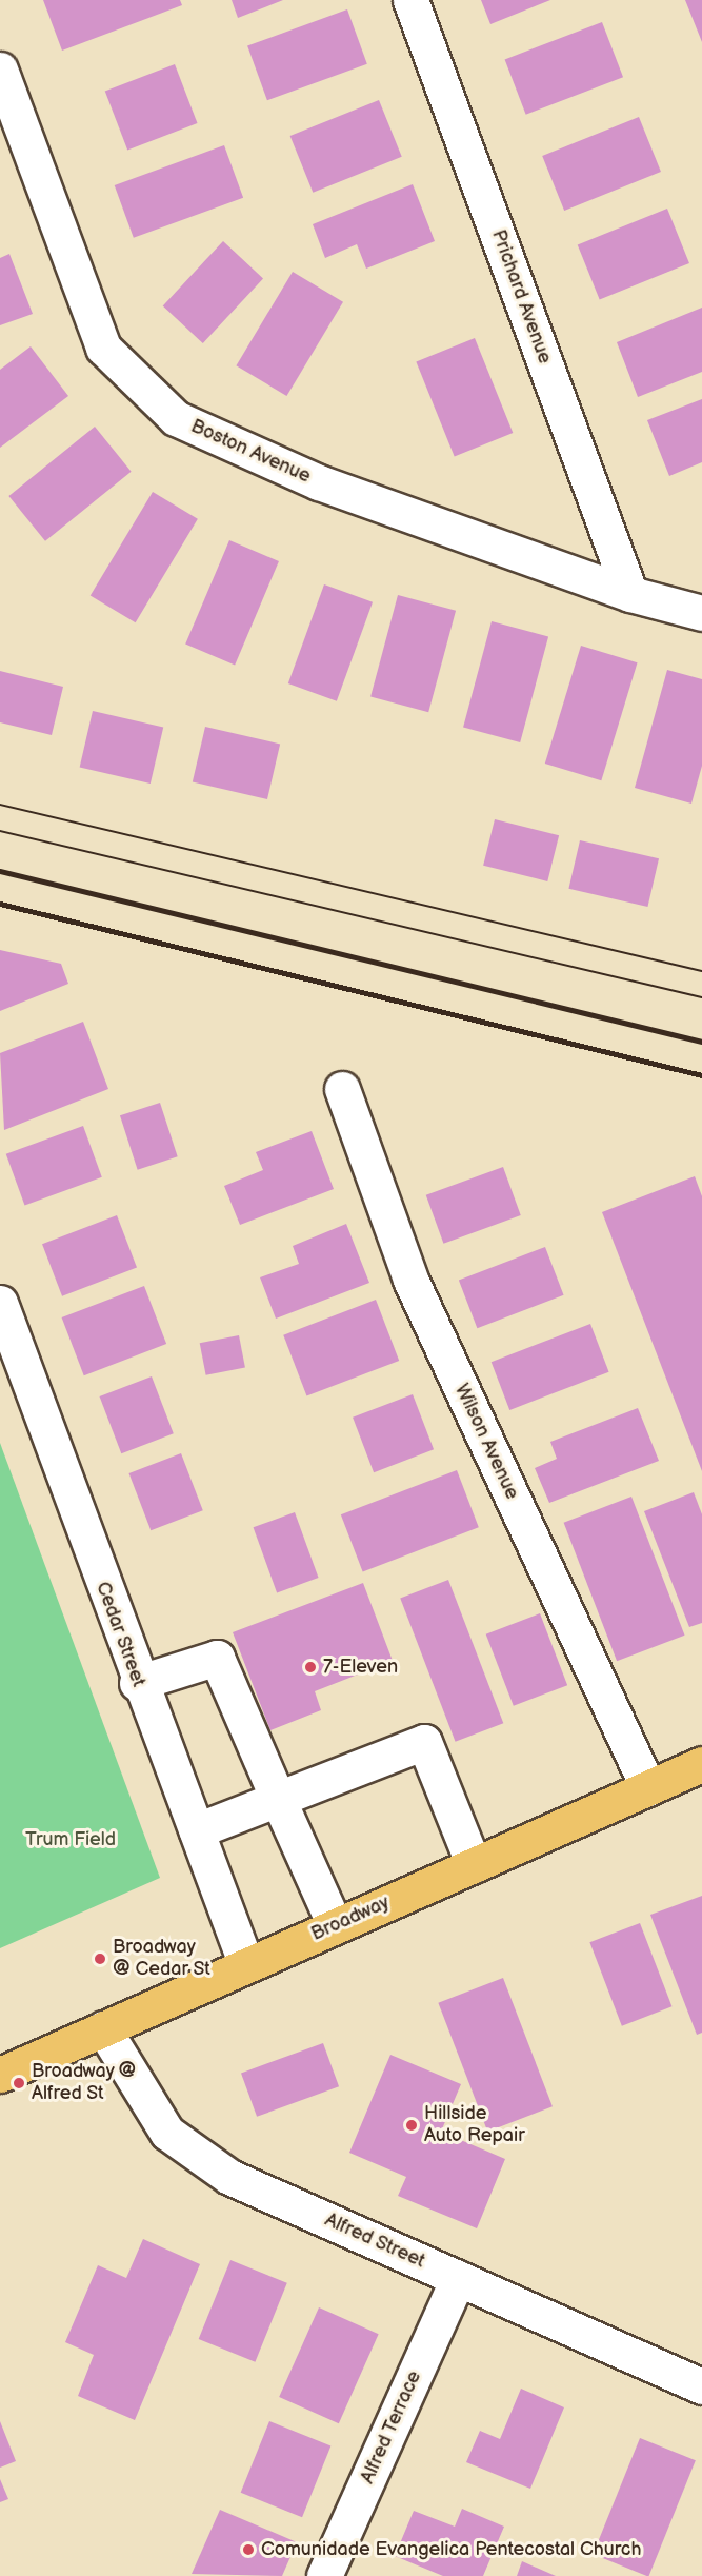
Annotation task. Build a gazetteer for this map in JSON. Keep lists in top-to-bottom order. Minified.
{"streets":{"main road":["Broadway"],"street":["Prichard Avenue","Boston Avenue","Wilson Avenue","Cedar Street","Alfred Street","Alfred Terrace"]},"crossings":[["Prichard Avenue","Boston Avenue"],["Wilson Avenue","Broadway"],["Cedar Street","Broadway"],["Broadway","Alfred Street"],["Alfred Street","Alfred Terrace"]],"parks":["Trum Field"],"places":["7-Eleven","Broadway @ Cedar St","Broadway @ Alfred St","Hillside Auto Repair","Comunidade Evangelica Pentecostal Church"]}
